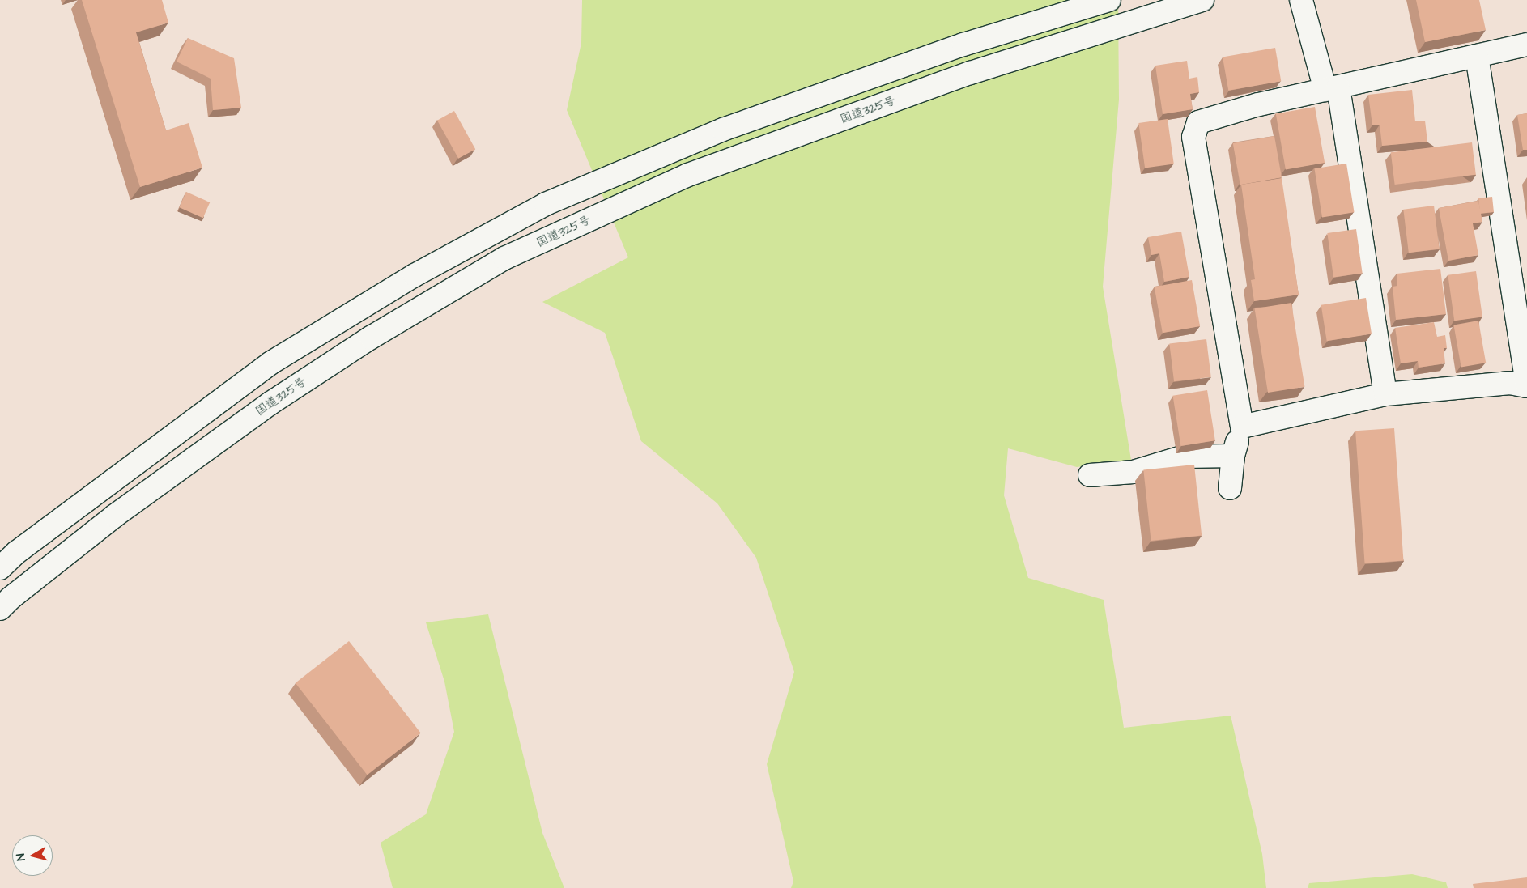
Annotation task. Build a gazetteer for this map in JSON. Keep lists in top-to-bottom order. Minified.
{"streets":{"main road":["国道325号"]},"north":"left"}
